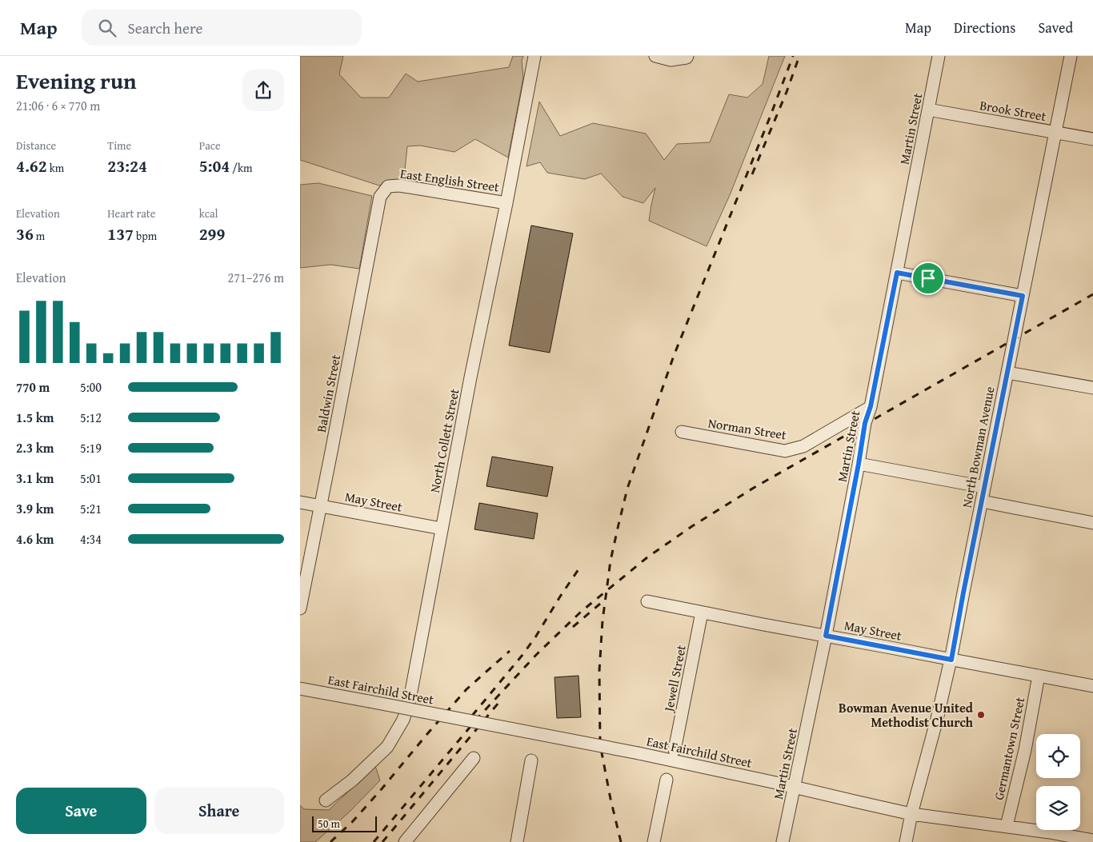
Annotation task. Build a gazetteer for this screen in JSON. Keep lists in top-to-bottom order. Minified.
{"streets":{"street":["Brook Street","Martin Street","East English Street","Baldwin Street","Norman Street","North Collett Street","North Bowman Avenue","May Street","Jewell Street","East Fairchild Street","Germantown Street"]},"crossings":[["Brook Street","Martin Street"],["Brook Street","North Bowman Avenue"],["Martin Street","Norman Street"],["Martin Street","May Street"],["Martin Street","East Fairchild Street"],["East English Street","Baldwin Street"],["East English Street","North Collett Street"],["Baldwin Street","May Street"],["North Collett Street","May Street"],["North Bowman Avenue","May Street"],["North Bowman Avenue","East Fairchild Street"],["May Street","Jewell Street"],["May Street","Germantown Street"],["East Fairchild Street","Germantown Street"]],"places":["Bowman Avenue United Methodist Church"],"scale_bar":"50 m","page":{"header":"Map","search":"Search here","nav":["Map","Directions","Saved"],"heading":["Evening run","21:06 · 6 × 770 m"],"stats":[["Distance","4.62 km"],["Time","23:24"],["Pace","5:04 /km"],["Elevation","36 m"],["Heart rate","137 bpm"],["kcal","299"]],"chart":["Elevation","271–276 m"],"list":[{"name":"770 m","note":"5:00"},{"name":"1.5 km","note":"5:12"},{"name":"2.3 km","note":"5:19"},{"name":"3.1 km","note":"5:01"},{"name":"3.9 km","note":"5:21"},{"name":"4.6 km","note":"4:34"}],"buttons":["Save","Share"],"scale":"50 m"}}
